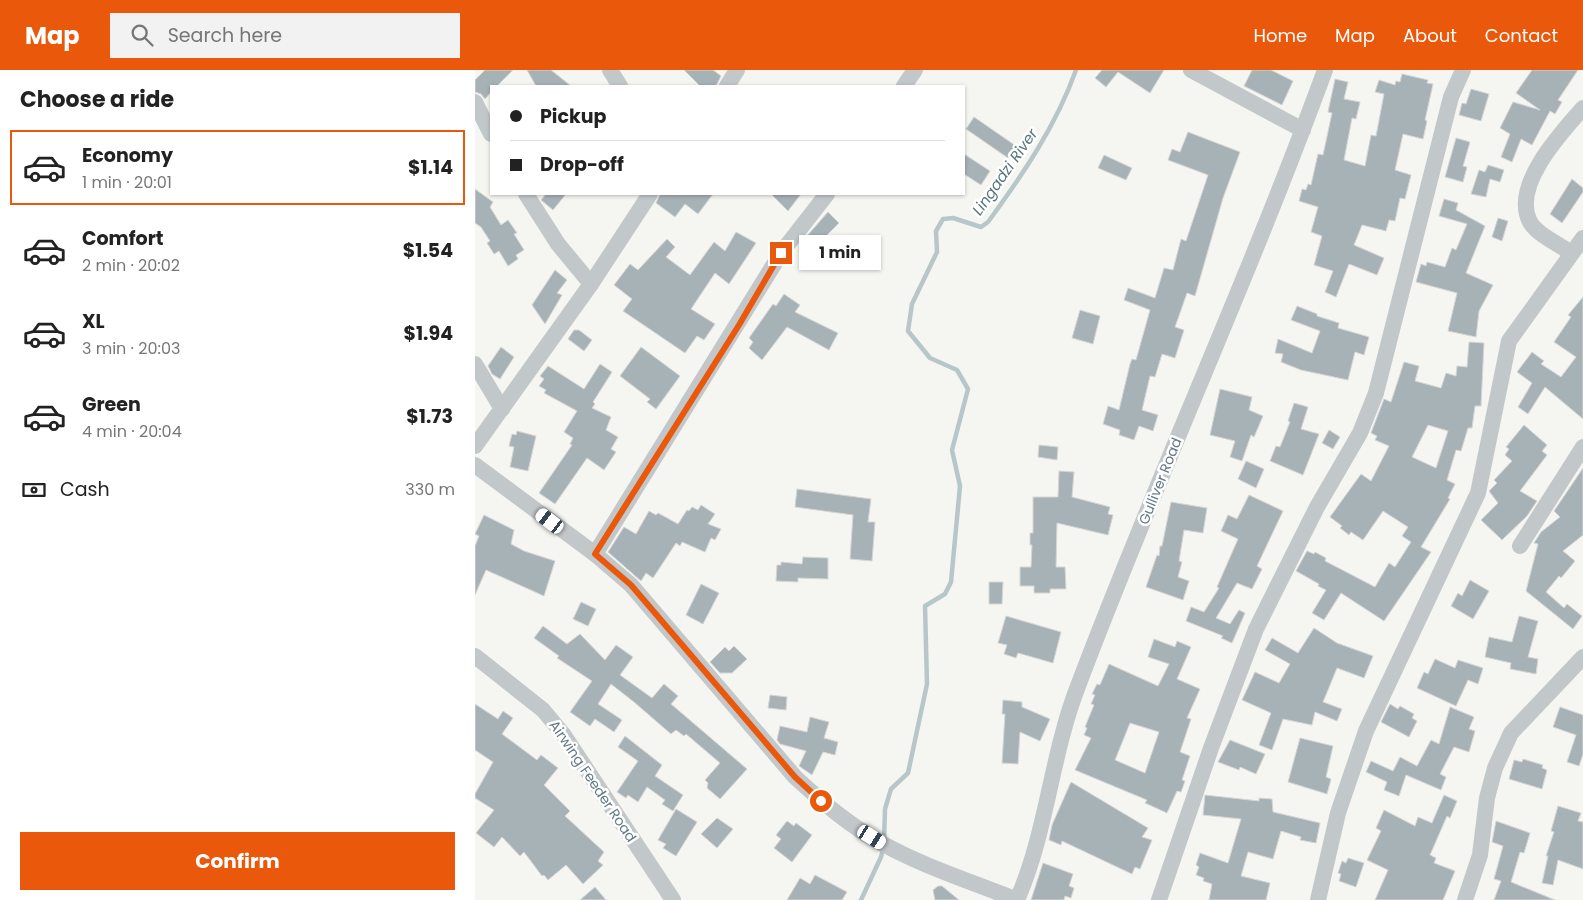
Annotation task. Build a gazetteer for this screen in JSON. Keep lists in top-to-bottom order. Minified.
{"streets":{"street":["Gulliver Road","Airwing Feeder Road"]},"water":["Lingadzi River"],"page":{"header":"Map","search":"Search here","nav":["Home","Map","About","Contact"],"heading":"Choose a ride","banner":["Pickup","Drop-off"],"list":[{"name":"Economy","note":"1 min · 20:01","value":"$1.14"},{"name":"Comfort","note":"2 min · 20:02","value":"$1.54"},{"name":"XL","note":"3 min · 20:03","value":"$1.94"},{"name":"Green","note":"4 min · 20:04","value":"$1.73"}],"bubble":"1 min","pay":["Cash","330 m"],"buttons":"Confirm"}}
